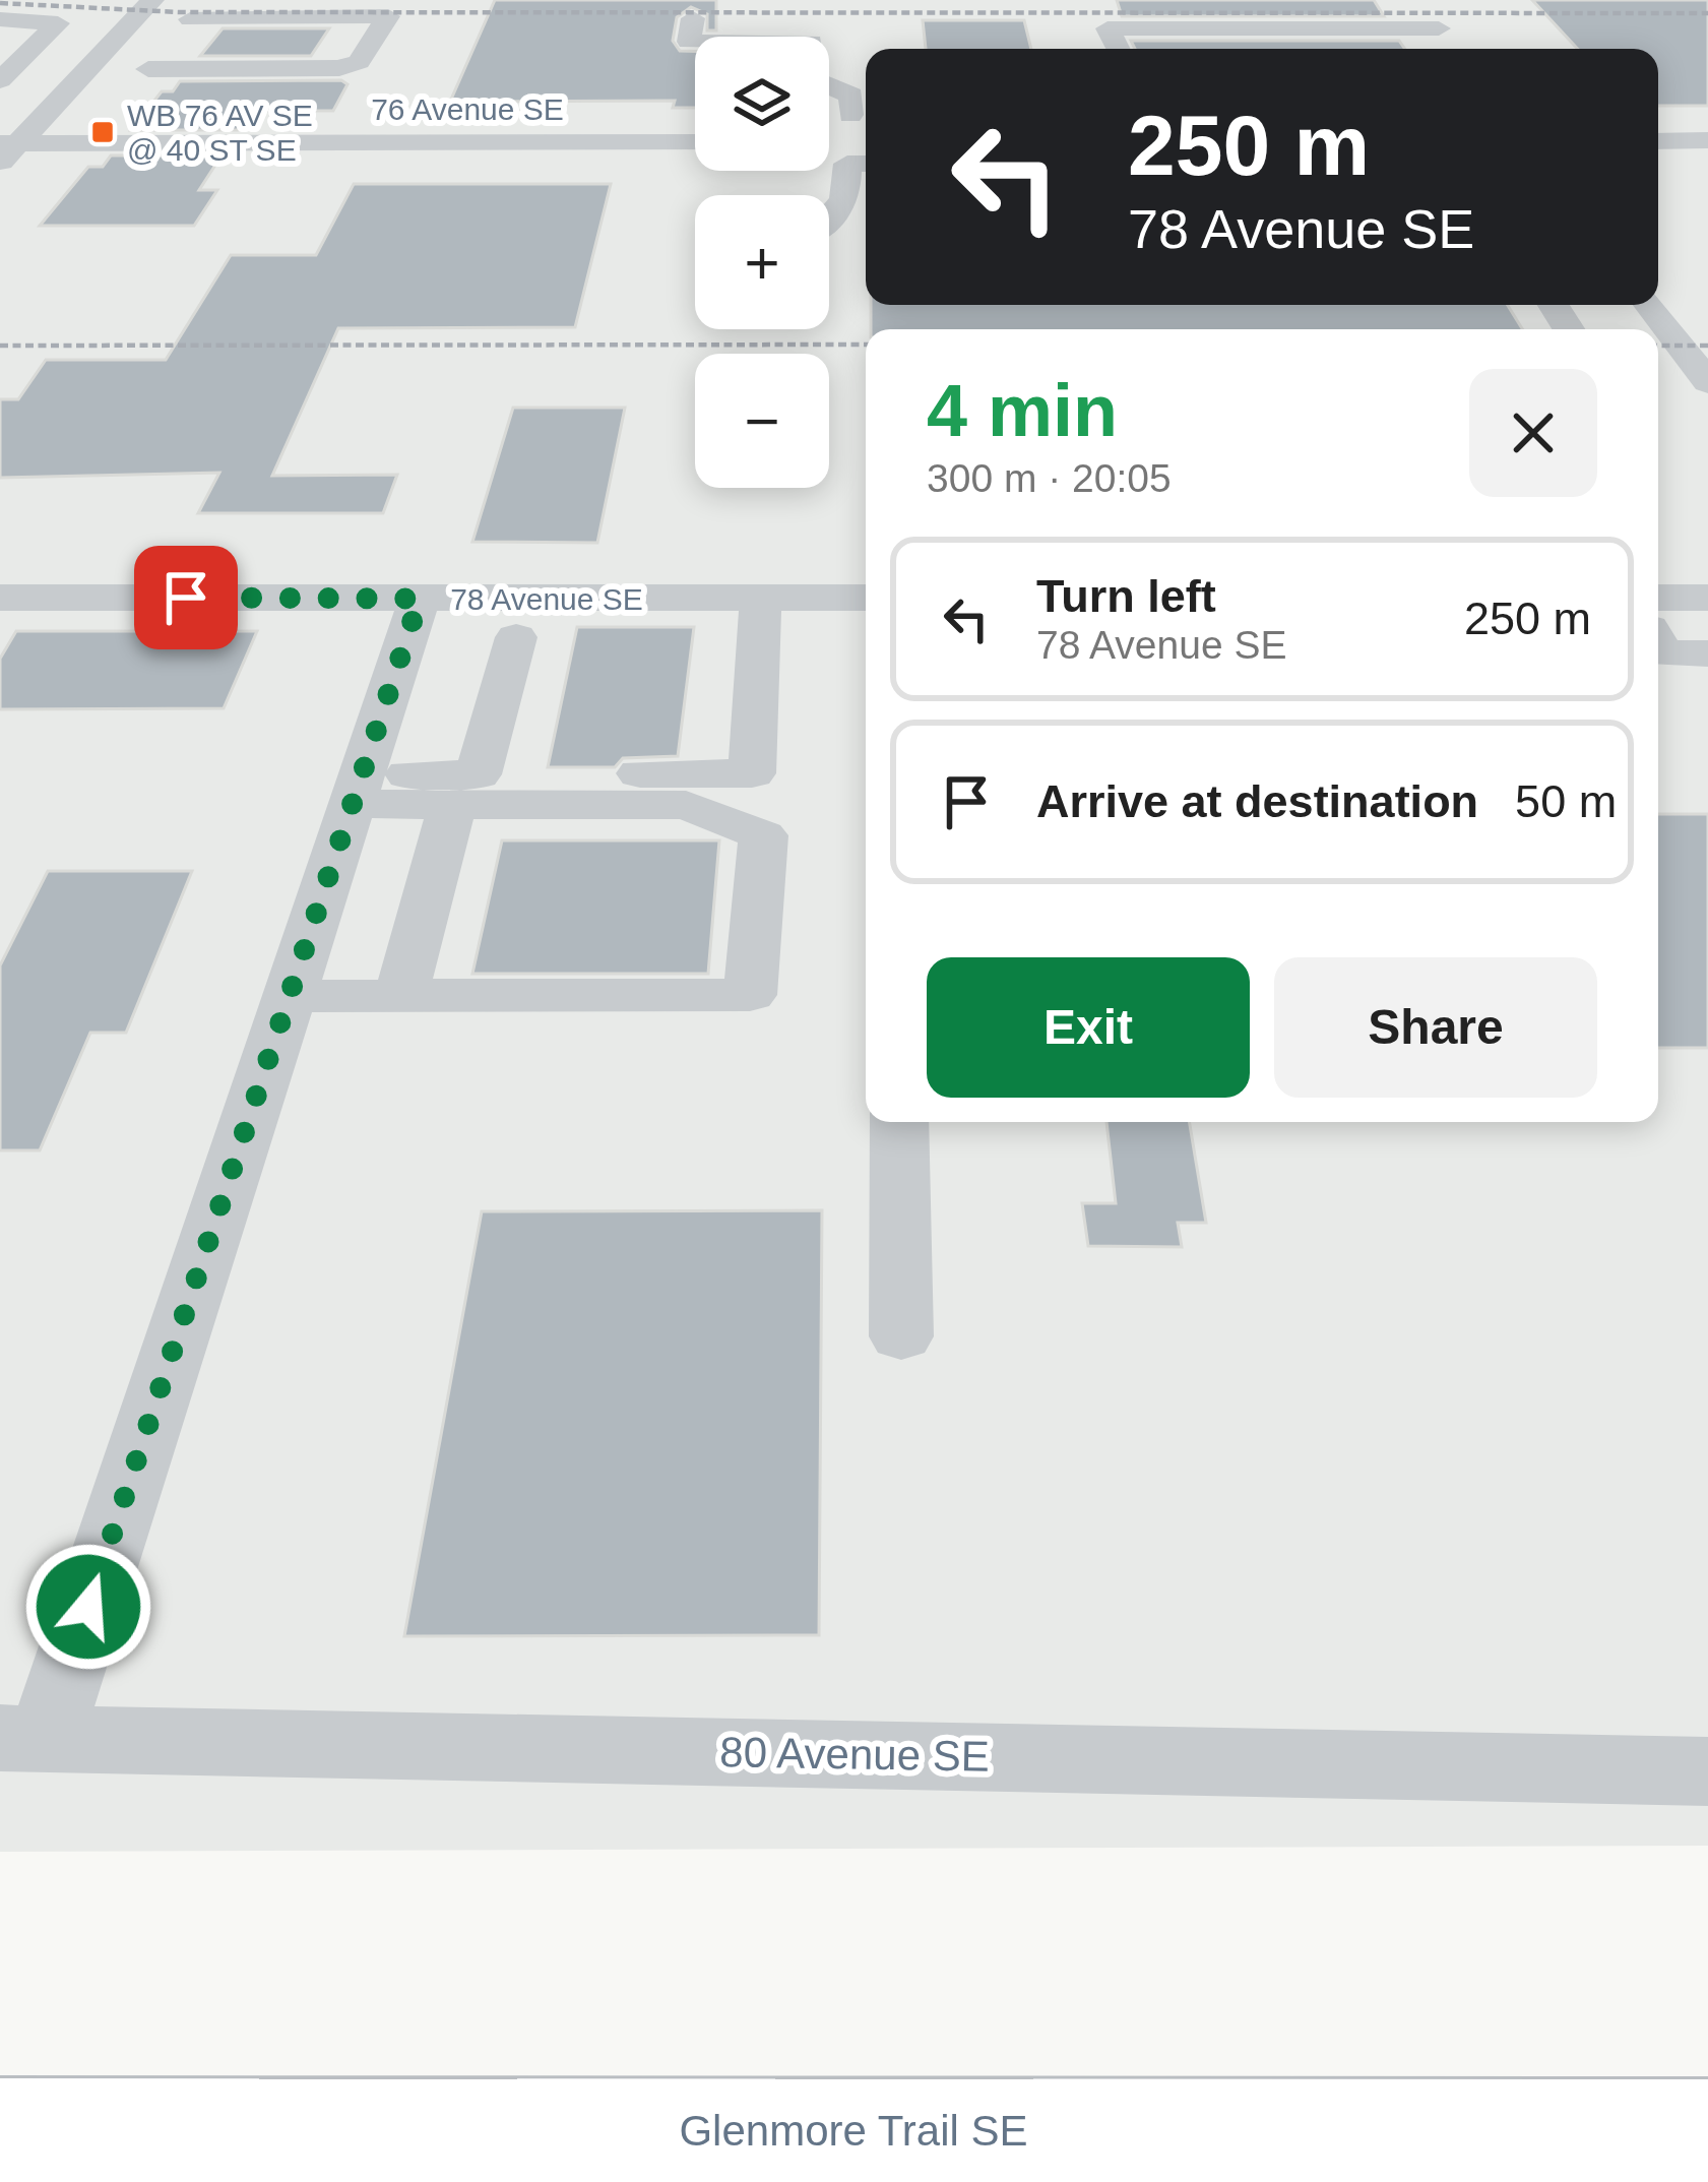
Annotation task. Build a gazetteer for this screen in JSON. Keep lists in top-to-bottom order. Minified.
{"streets":{"main road":["Glenmore Trail SE"],"street":["76 Avenue SE","78 Avenue SE","80 Avenue SE"]},"places":{"transit":["WB 76 AV SE @ 40 ST SE"]},"page":{"map_buttons":["+","−"],"turn":["250 m","78 Avenue SE"],"heading":["4 min","300 m · 20:05"],"list":[{"name":"Turn left","note":"78 Avenue SE","value":"250 m"},{"name":"Arrive at destination","value":"50 m"}],"buttons":["Exit","Share"]}}
